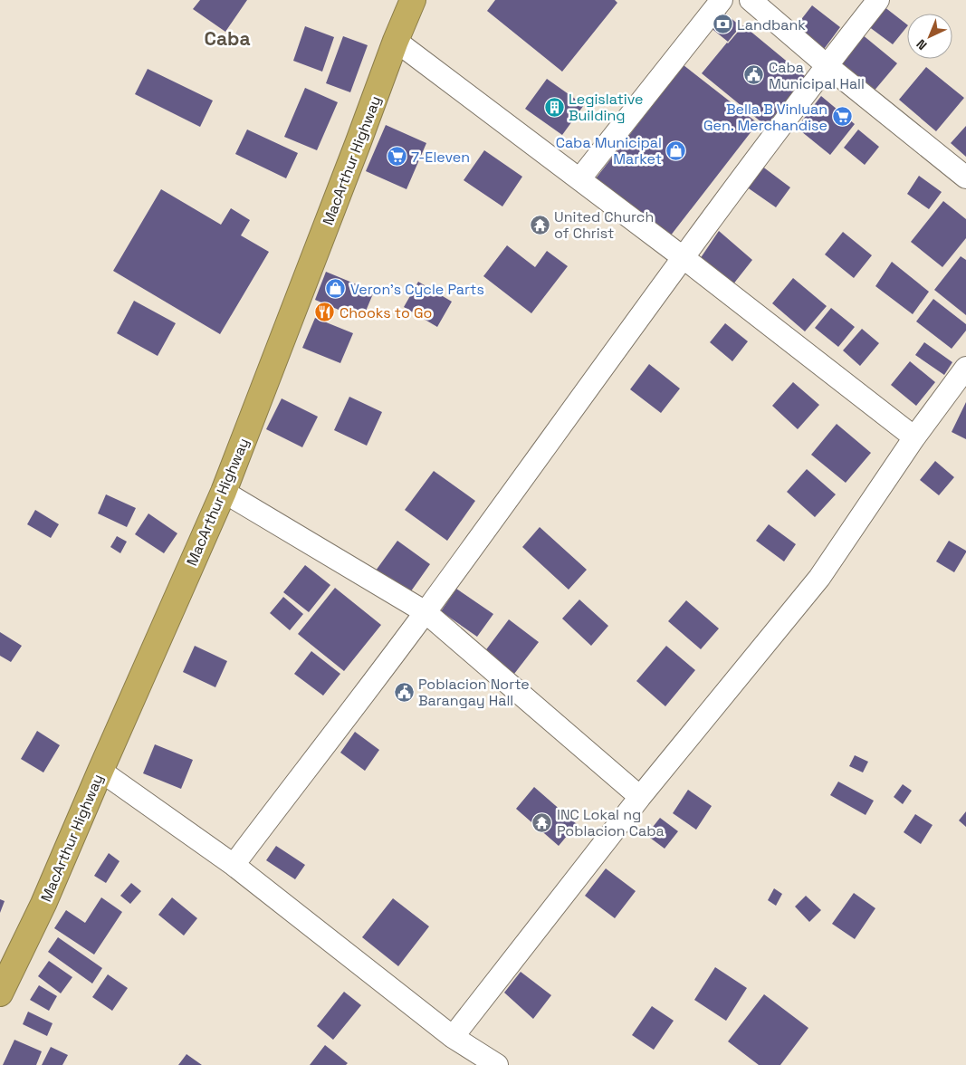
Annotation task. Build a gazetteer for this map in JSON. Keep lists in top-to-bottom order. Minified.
{"streets":{"highway":["MacArthur Highway"]},"districts":["Caba"],"places":{"bank":["Landbank"],"public building":["Caba Municipal Hall","Poblacion Norte Barangay Hall"],"building":["Legislative Building"],"supermarket":["Bella B Vinluan Gen. Merchandise","7-Eleven"],"shop":["Caba Municipal Market","Veron's Cycle Parts"],"temple":["United Church of Christ","INC Lokal ng Poblacion Caba"],"restaurant":["Chooks to Go"]},"north":"bottom left"}
